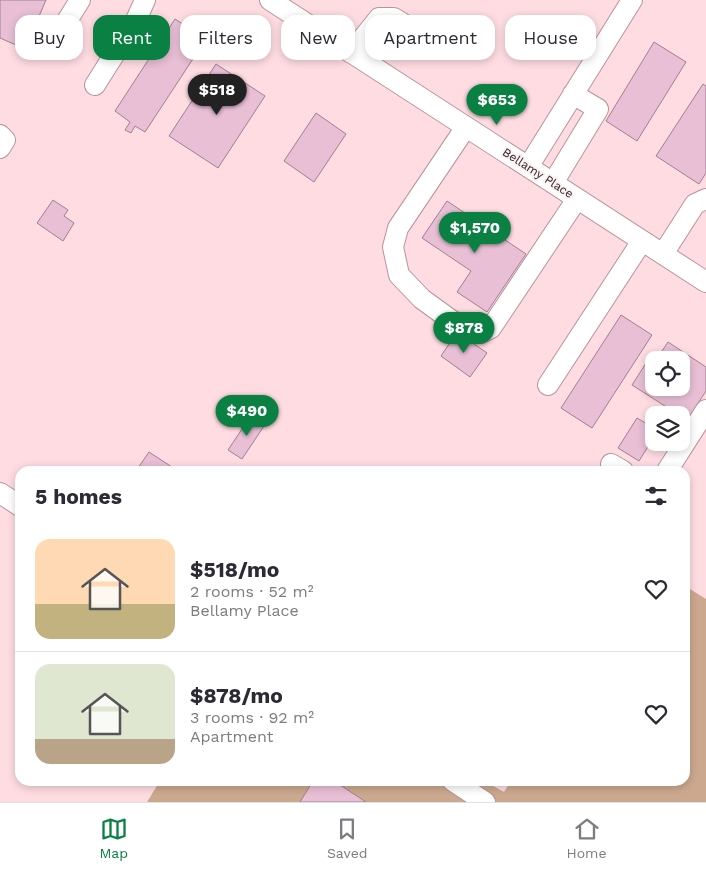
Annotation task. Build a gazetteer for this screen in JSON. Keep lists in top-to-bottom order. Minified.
{"streets":{"street":["Bellamy Place"]},"page":{"chip":["Buy","Rent","Filters","New","Apartment","House"],"price":["$518","$653","$1,570","$878","$490"],"heading":"5 homes","list":[{"name":"$518/mo","note":"2 rooms · 52 m² · Bellamy Place"},{"name":"$878/mo","note":"3 rooms · 92 m² · Apartment"}],"tabs":["Map","Saved","Home"]}}
